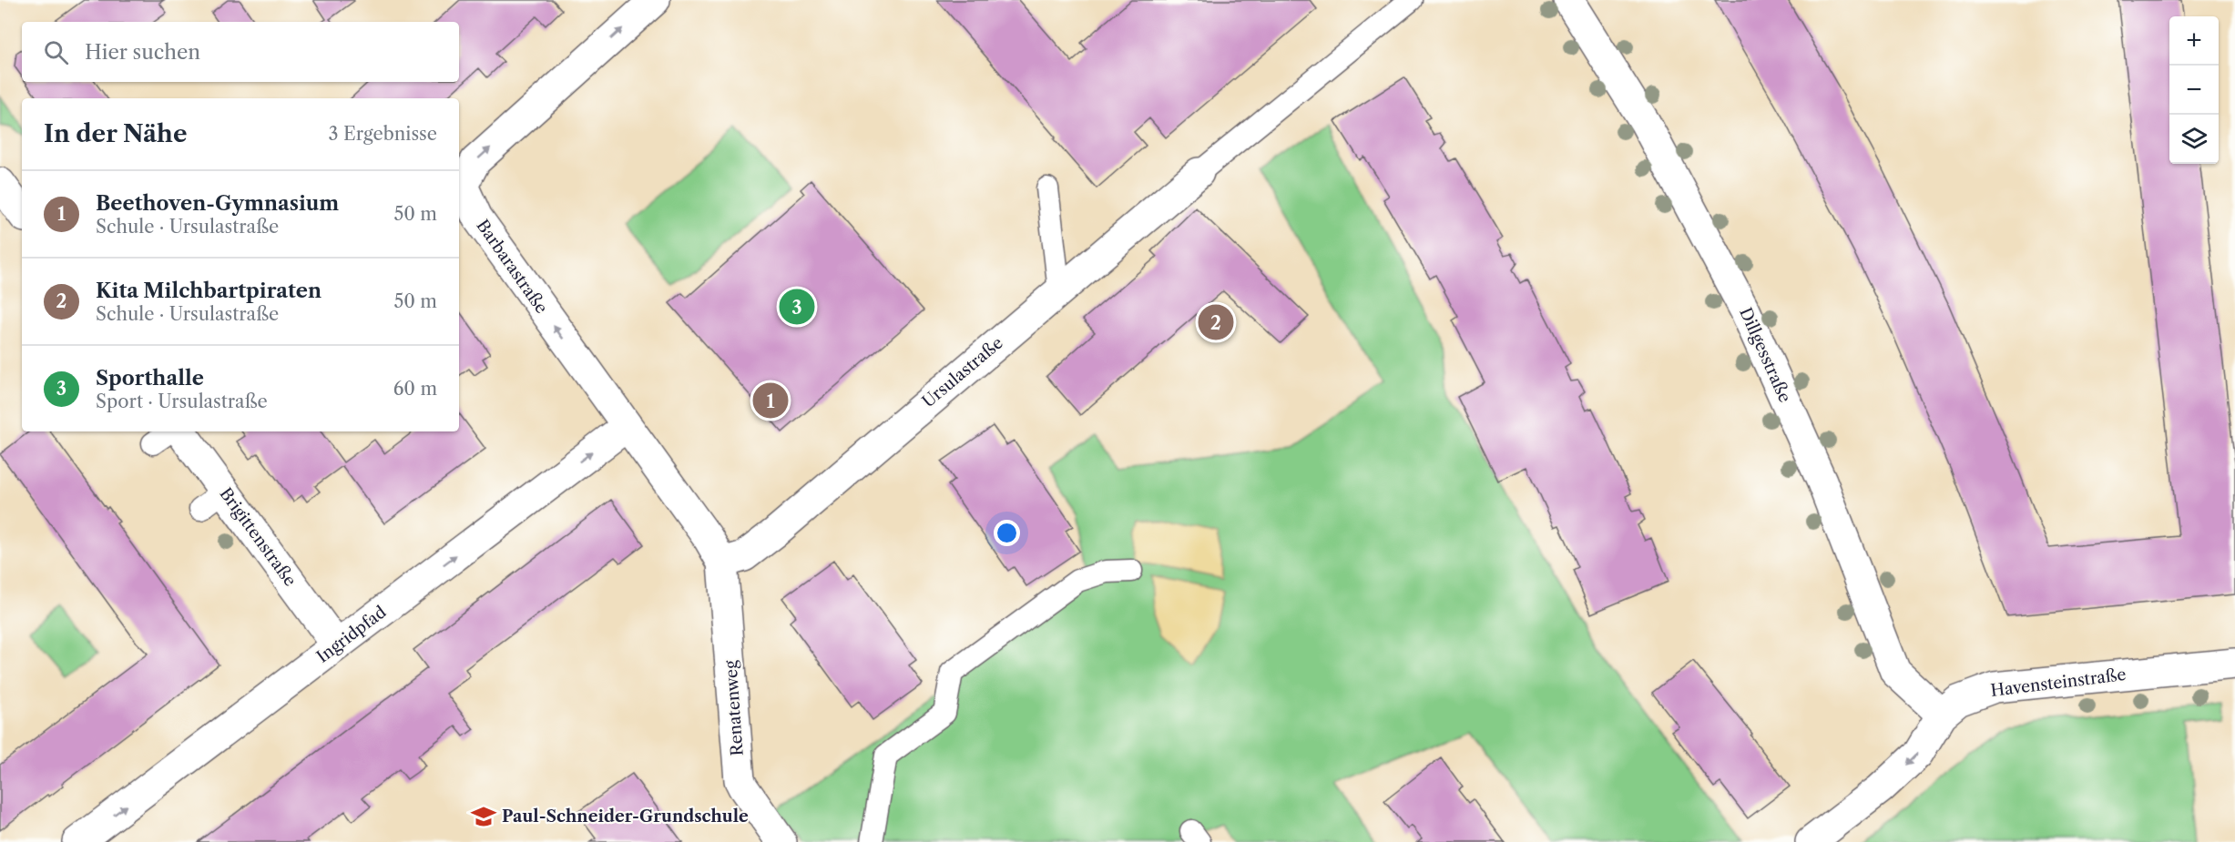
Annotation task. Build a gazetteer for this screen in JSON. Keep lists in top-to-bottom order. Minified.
{"streets":{"street":["Barbarastraße","Dillgesstraße","Ursulastraße","Brigittenstraße","Ingridpfad","Havensteinstraße","Renatenweg"]},"crossings":[["Barbarastraße","Ursulastraße"],["Barbarastraße","Ingridpfad"],["Barbarastraße","Renatenweg"],["Dillgesstraße","Havensteinstraße"],["Ursulastraße","Renatenweg"],["Brigittenstraße","Ingridpfad"]],"one_way":["Ingridpfad","Havensteinstraße"],"places":{"school or university":["Paul-Schneider-Grundschule"]},"page":{"map_buttons":["+","−"],"search":"Hier suchen","heading":["In der Nähe","3 Ergebnisse"],"list":[{"mark":"1","name":"Beethoven-Gymnasium","note":"Schule · Ursulastraße","value":"50 m"},{"mark":"2","name":"Kita Milchbartpiraten","note":"Schule · Ursulastraße","value":"50 m"},{"mark":"3","name":"Sporthalle","note":"Sport · Ursulastraße","value":"60 m"}],"pins":["3","2","1"]}}
